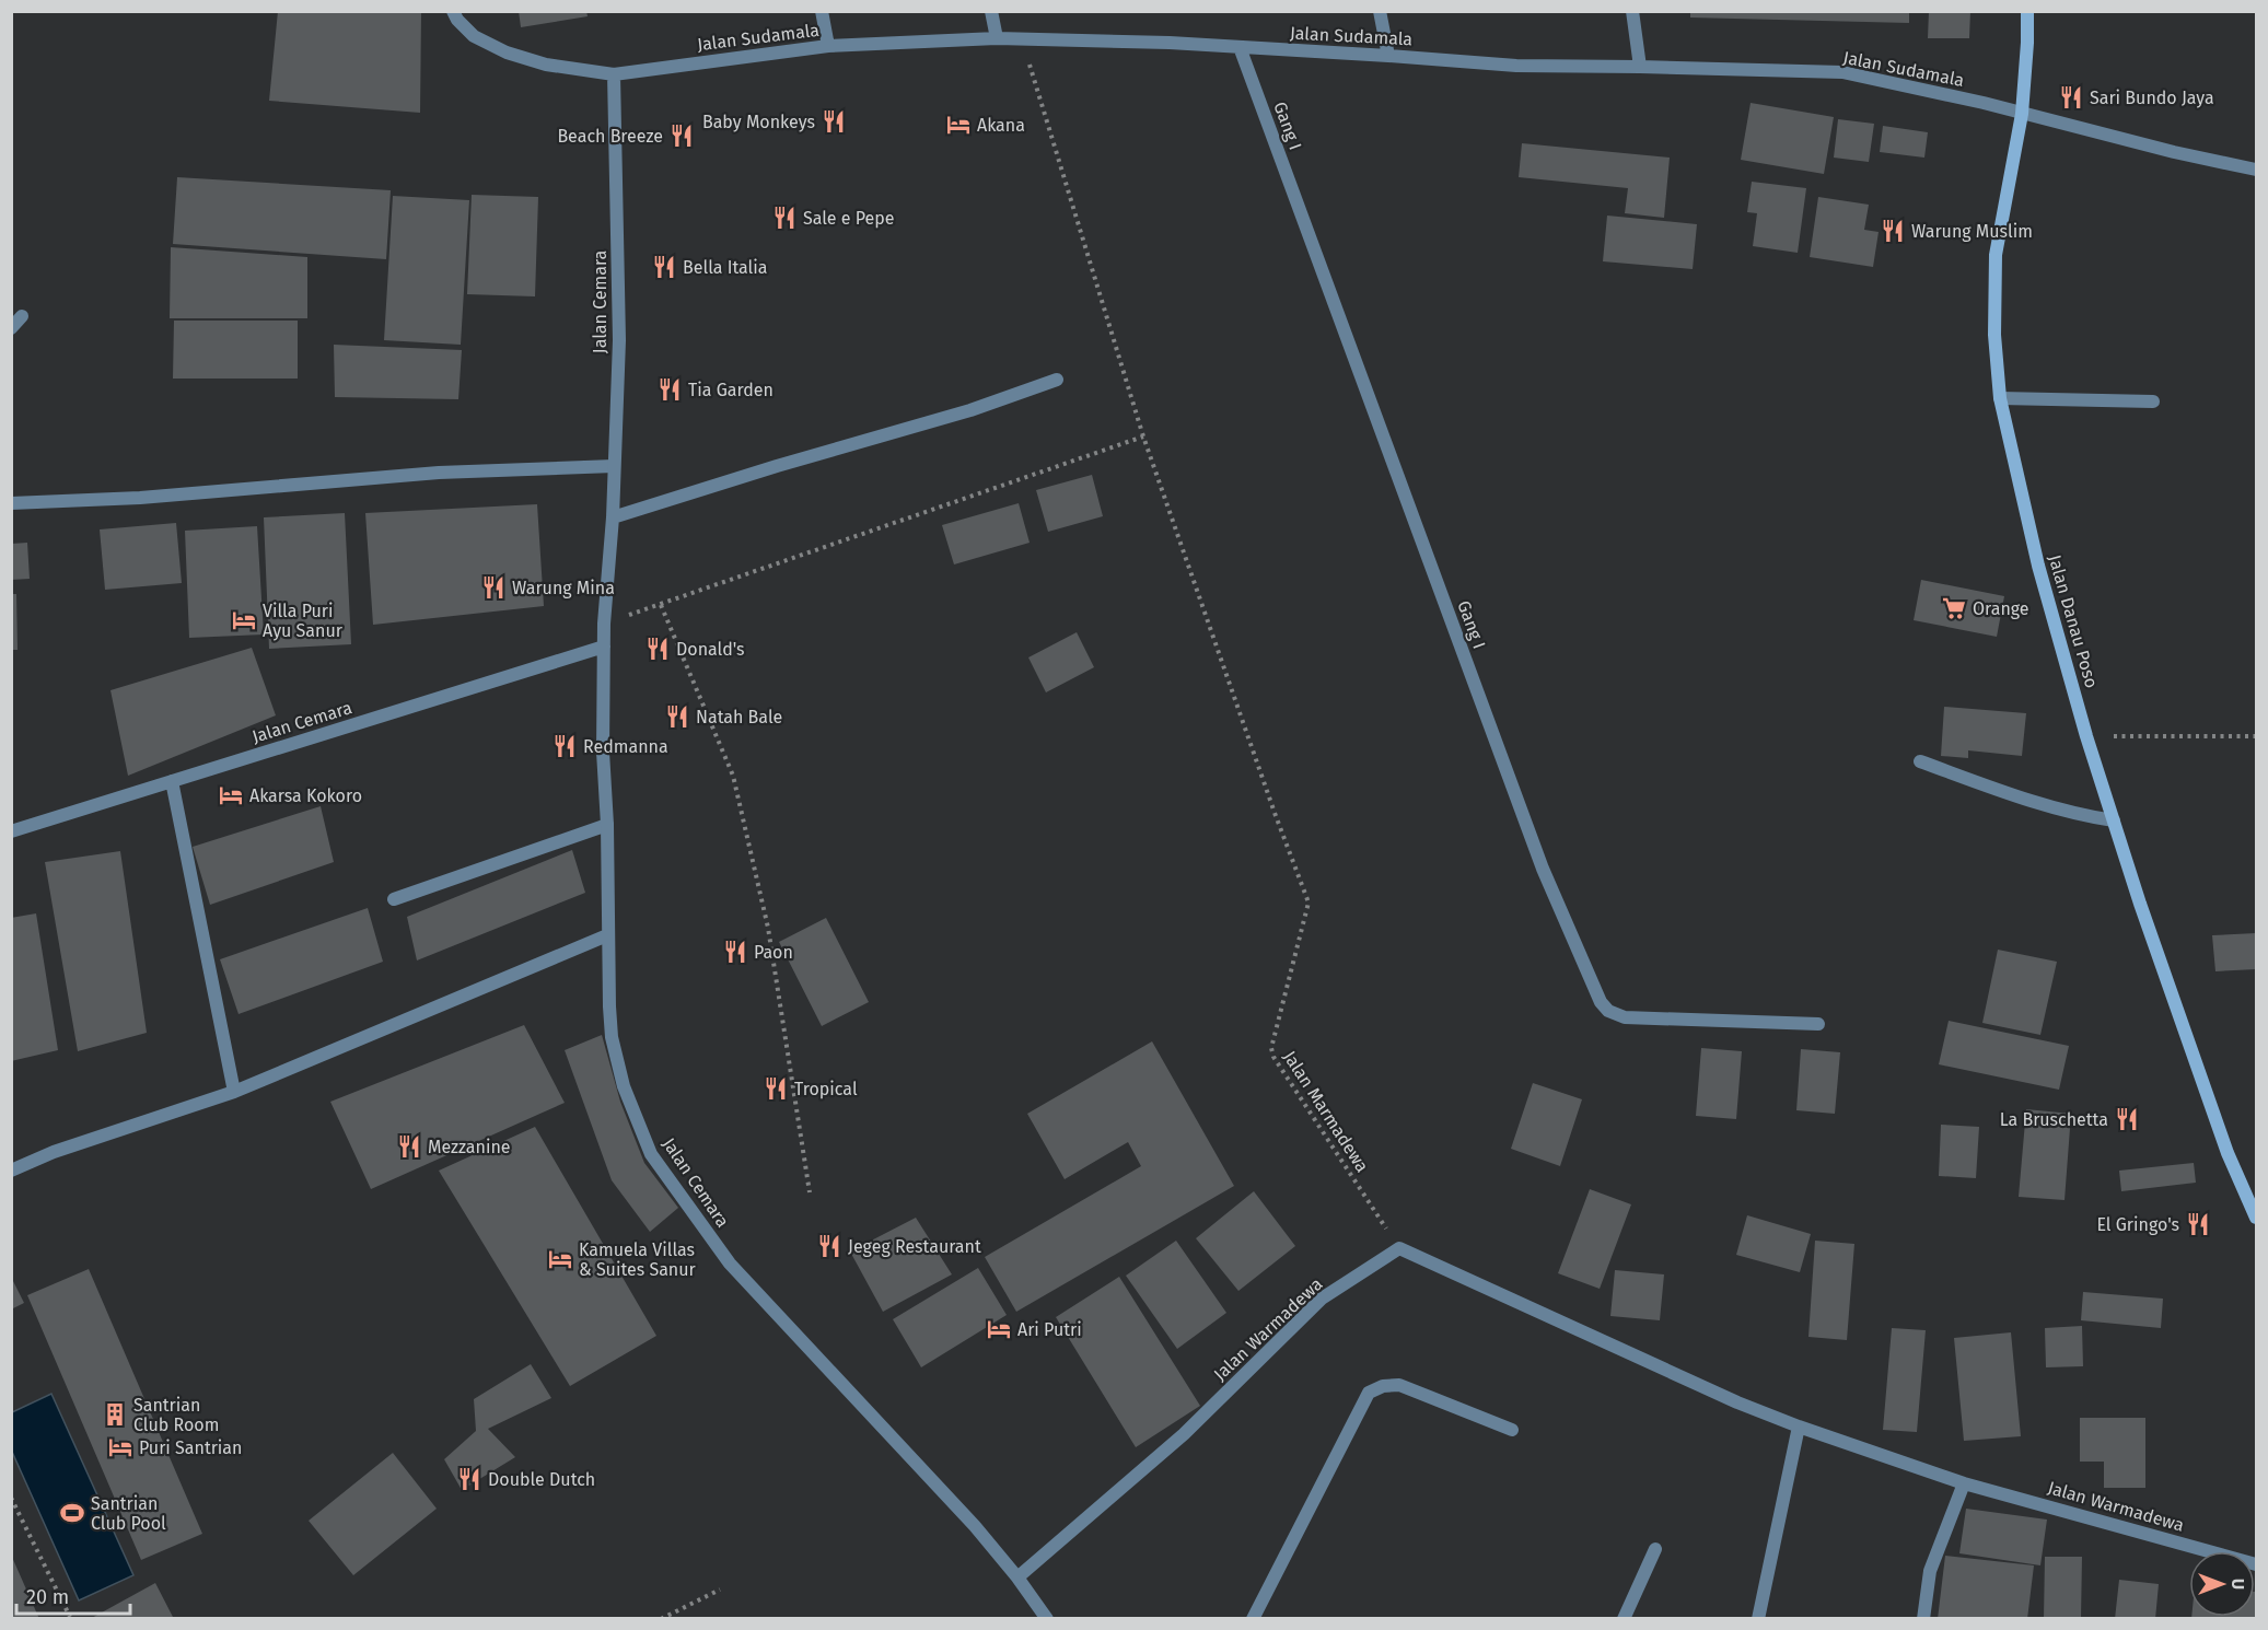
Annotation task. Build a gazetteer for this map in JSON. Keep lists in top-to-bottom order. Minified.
{"streets":{"street":["Jalan Sudamala","Gang I","Jalan Cemara","Jalan Danau Poso","Jalan Warmadewa"],"path":["Jalan Marmadewa"]},"crossings":[["Jalan Sudamala","Gang I"],["Jalan Sudamala","Jalan Cemara"],["Jalan Sudamala","Jalan Danau Poso"],["Jalan Cemara","Jalan Warmadewa"],["Jalan Marmadewa","Jalan Warmadewa"]],"places":{"restaurant":["Sari Bundo Jaya","Baby Monkeys","Beach Breeze","Sale e Pepe","Warung Muslim","Bella Italia","Tia Garden","Warung Mina","Donald's","Natah Bale","Redmanna","Paon","Tropical","La Bruschetta","Mezzanine","El Gringo's","Jegeg Restaurant","Double Dutch"],"hotel":["Akana","Villa Puri Ayu Sanur","Akarsa Kokoro","Kamuela Villas & Suites Sanur","Ari Putri","Puri Santrian"],"supermarket":["Orange"],"building":["Santrian Club Room"],"sports":["Santrian Club Pool"]},"scale_bar":"20 m","north":"right"}
